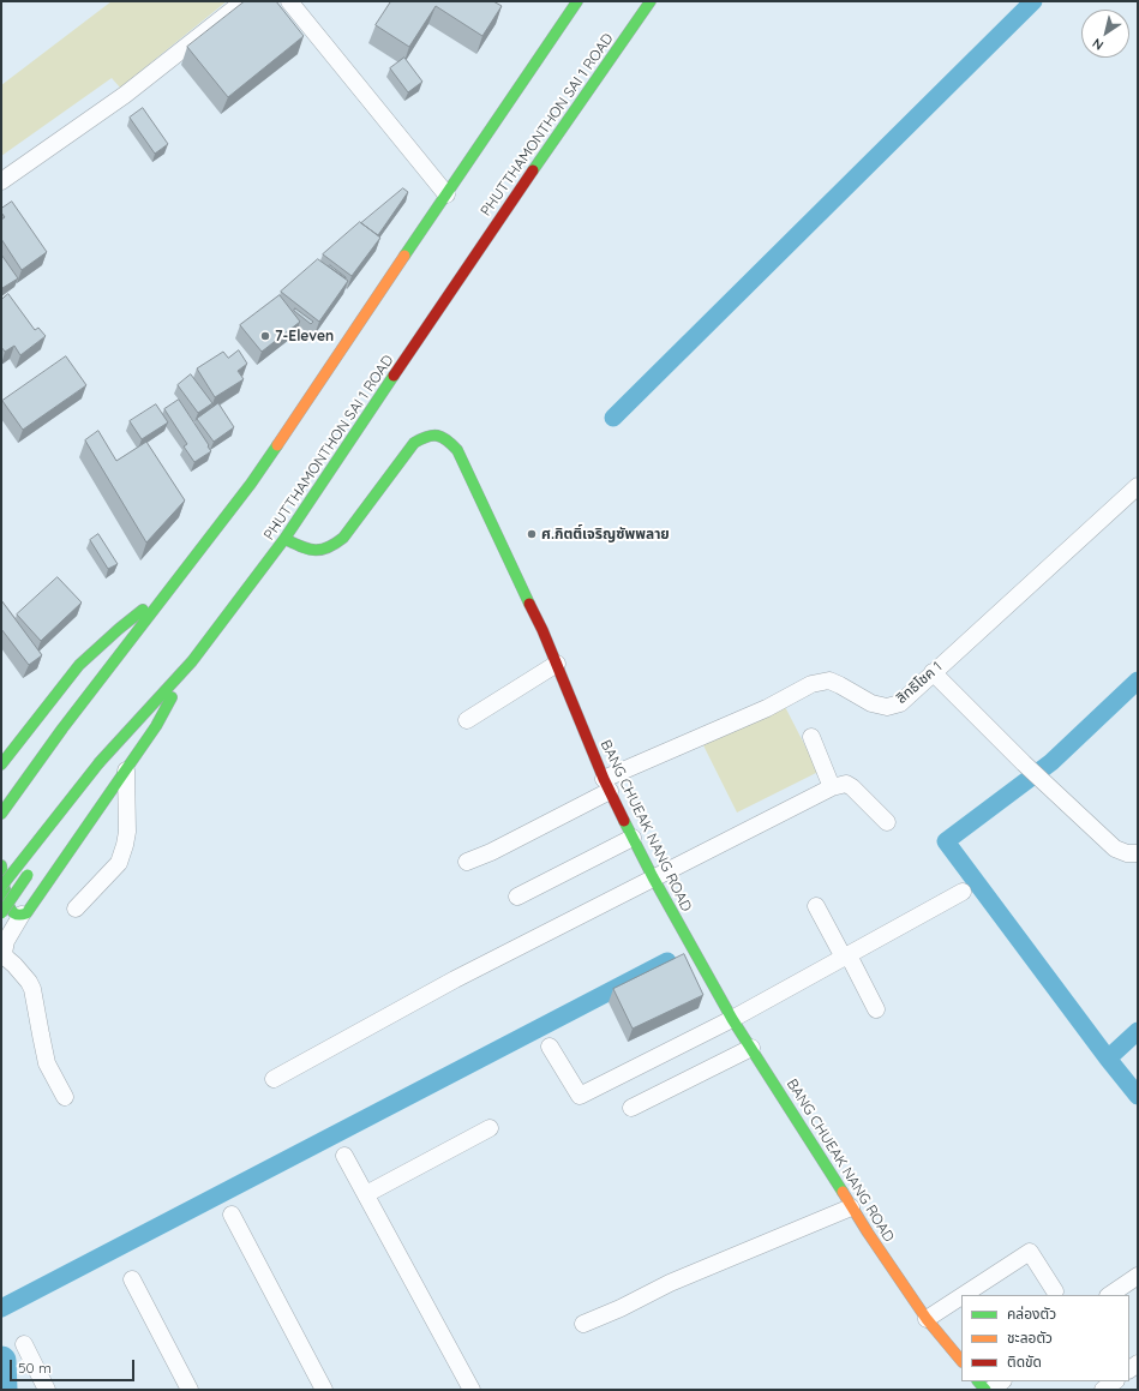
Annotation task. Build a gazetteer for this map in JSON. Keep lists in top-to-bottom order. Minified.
{"streets":{"main road":["PHUTTHAMONTHON SAI 1 ROAD","BANG CHUEAK NANG ROAD"],"street":["สิทธิโชค 1"]},"crossings":[["PHUTTHAMONTHON SAI 1 ROAD","BANG CHUEAK NANG ROAD"],["สิทธิโชค 1","BANG CHUEAK NANG ROAD"]],"places":["7-Eleven","ศ.กิตติ์เจริญซัพพลาย"],"legend":["คล่องตัว","ชะลอตัว","ติดขัด"],"scale_bar":"50 m","north":"bottom left"}
